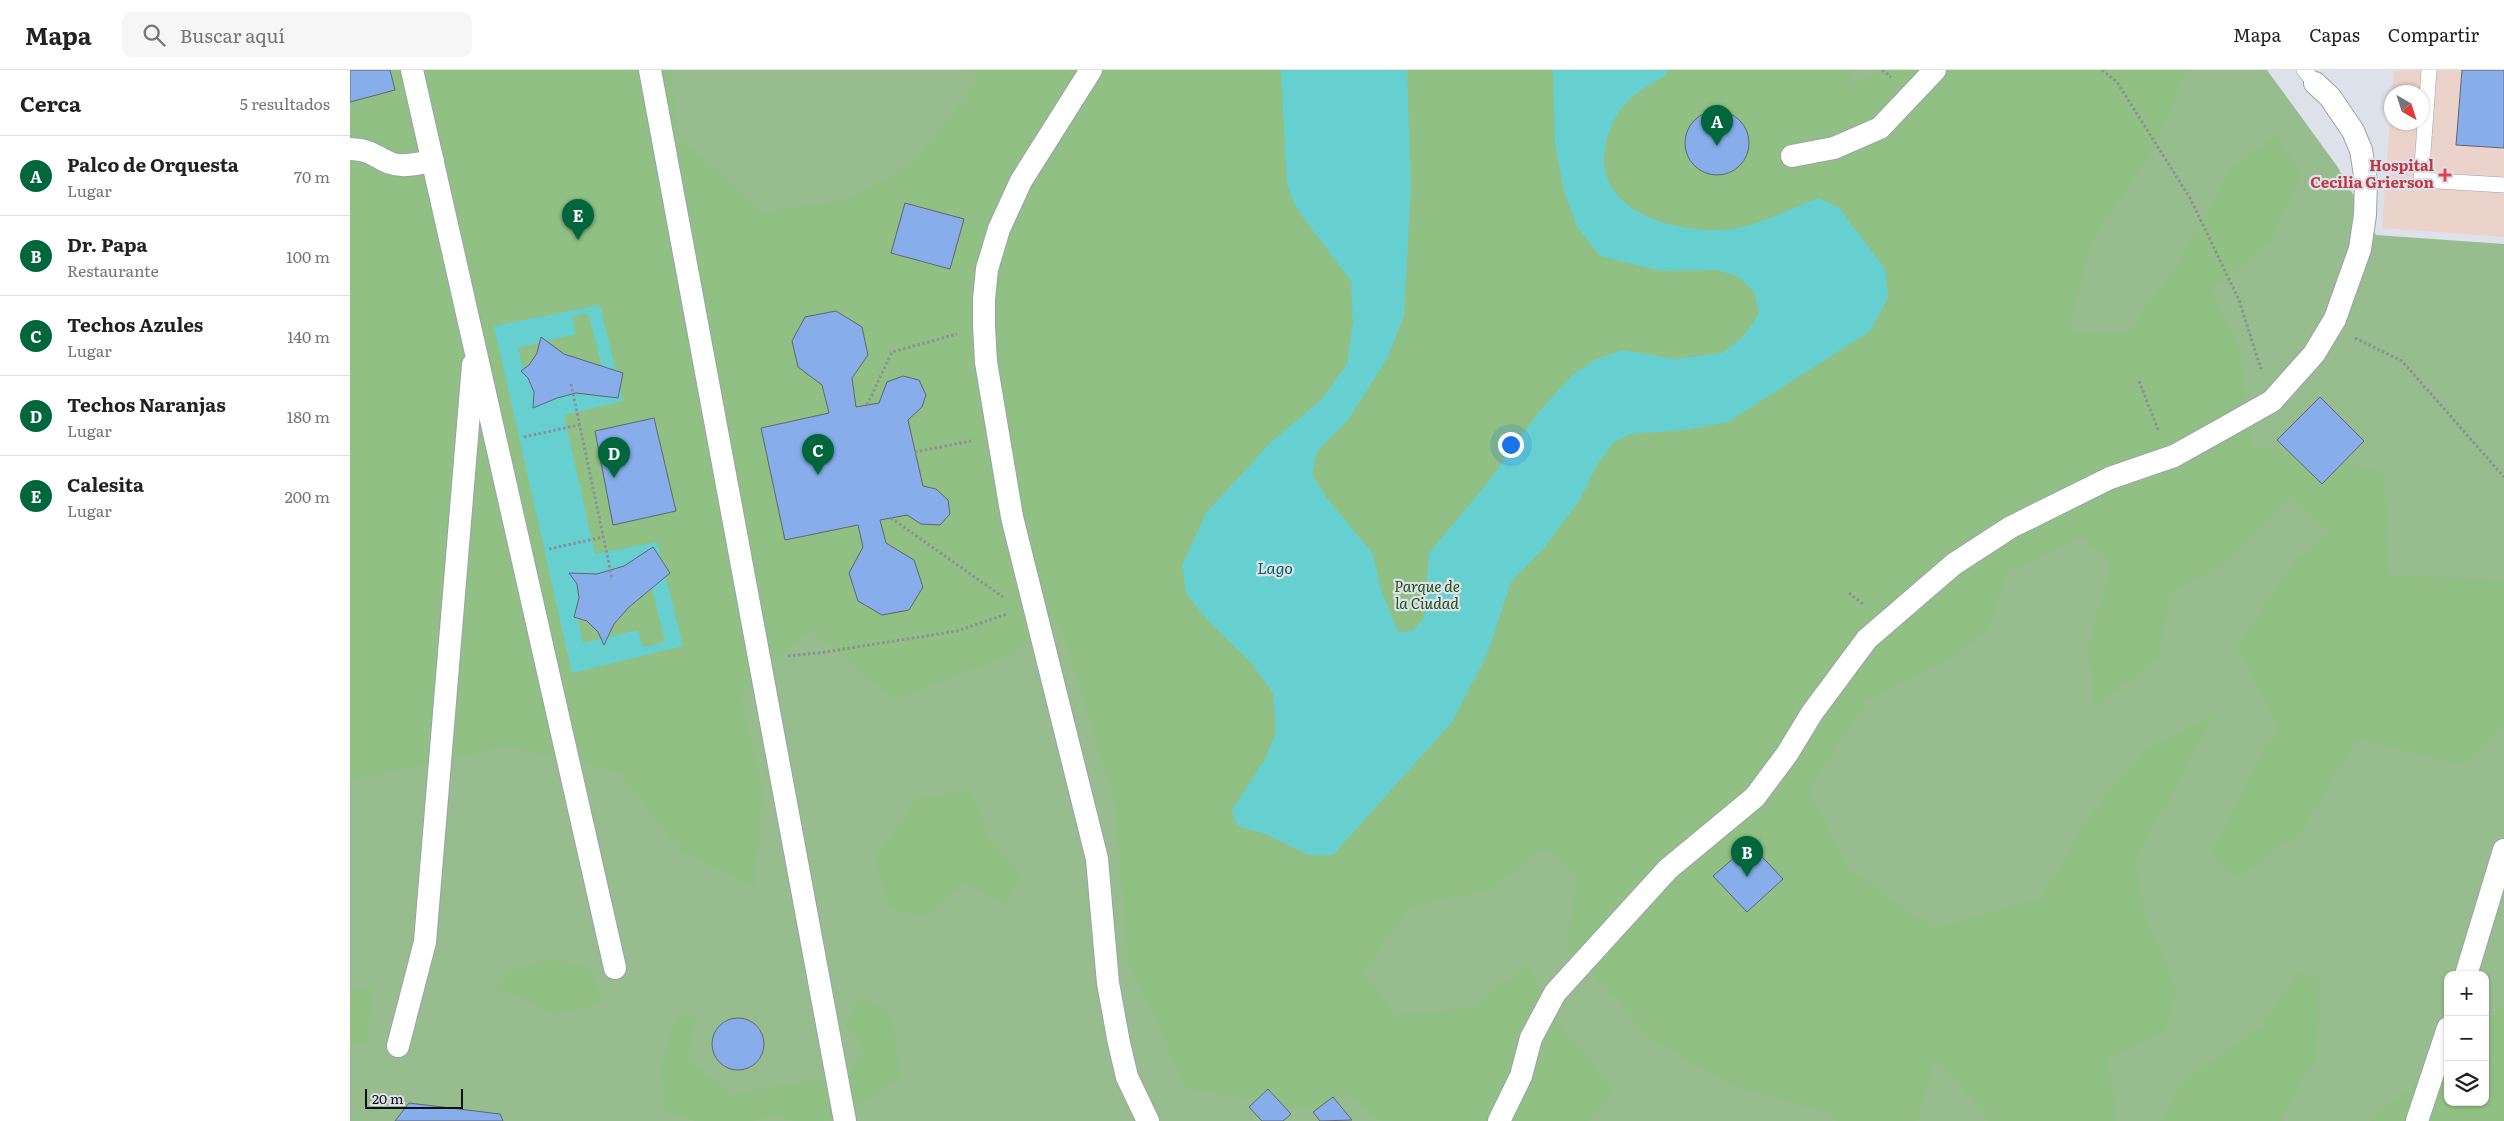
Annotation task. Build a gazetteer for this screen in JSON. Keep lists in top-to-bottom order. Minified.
{"water":["Lago"],"parks":["Parque de la Ciudad"],"places":{"health":["Hospital Cecilia Grierson"]},"scale_bar":"20 m","north":"bottom right","page":{"header":"Mapa","search":"Buscar aquí","nav":["Mapa","Capas","Compartir"],"heading":["Cerca","5 resultados"],"pins":["A","E","C","D","B"],"list":[{"mark":"A","name":"Palco de Orquesta","note":"Lugar","value":"70 m"},{"mark":"B","name":"Dr. Papa","note":"Restaurante","value":"100 m"},{"mark":"C","name":"Techos Azules","note":"Lugar","value":"140 m"},{"mark":"D","name":"Techos Naranjas","note":"Lugar","value":"180 m"},{"mark":"E","name":"Calesita","note":"Lugar","value":"200 m"}],"map_buttons":["+","−"],"scale":"20 m"}}
